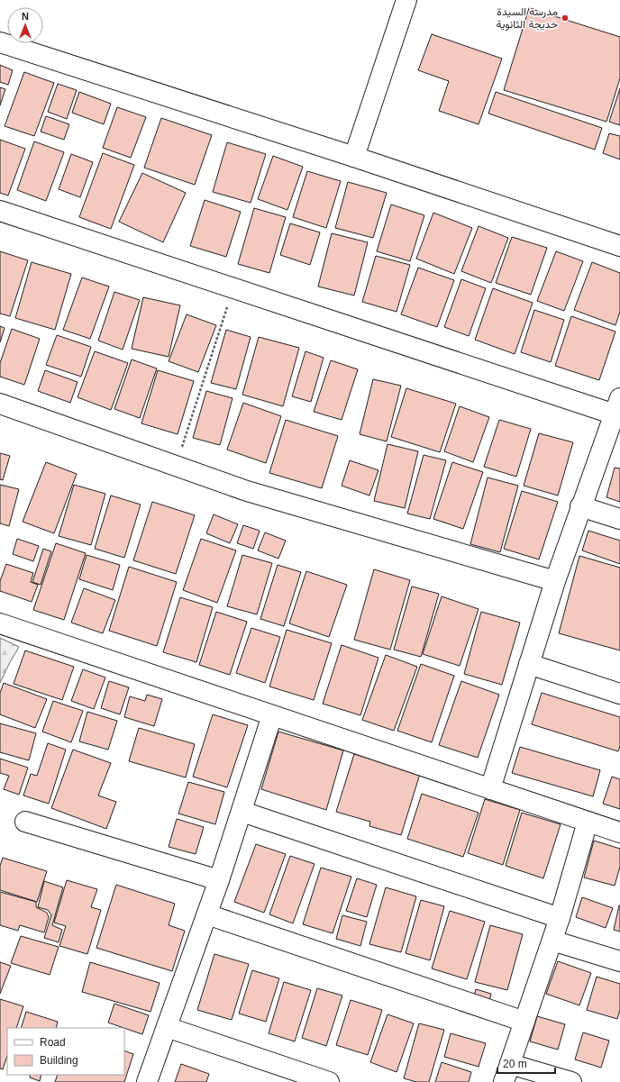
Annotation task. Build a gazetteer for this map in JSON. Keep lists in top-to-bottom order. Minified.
{"places":["مدرسة السيدة خديجة الثانوية"],"legend":["Road","Building"],"scale_bar":"20 m","north":"top"}
